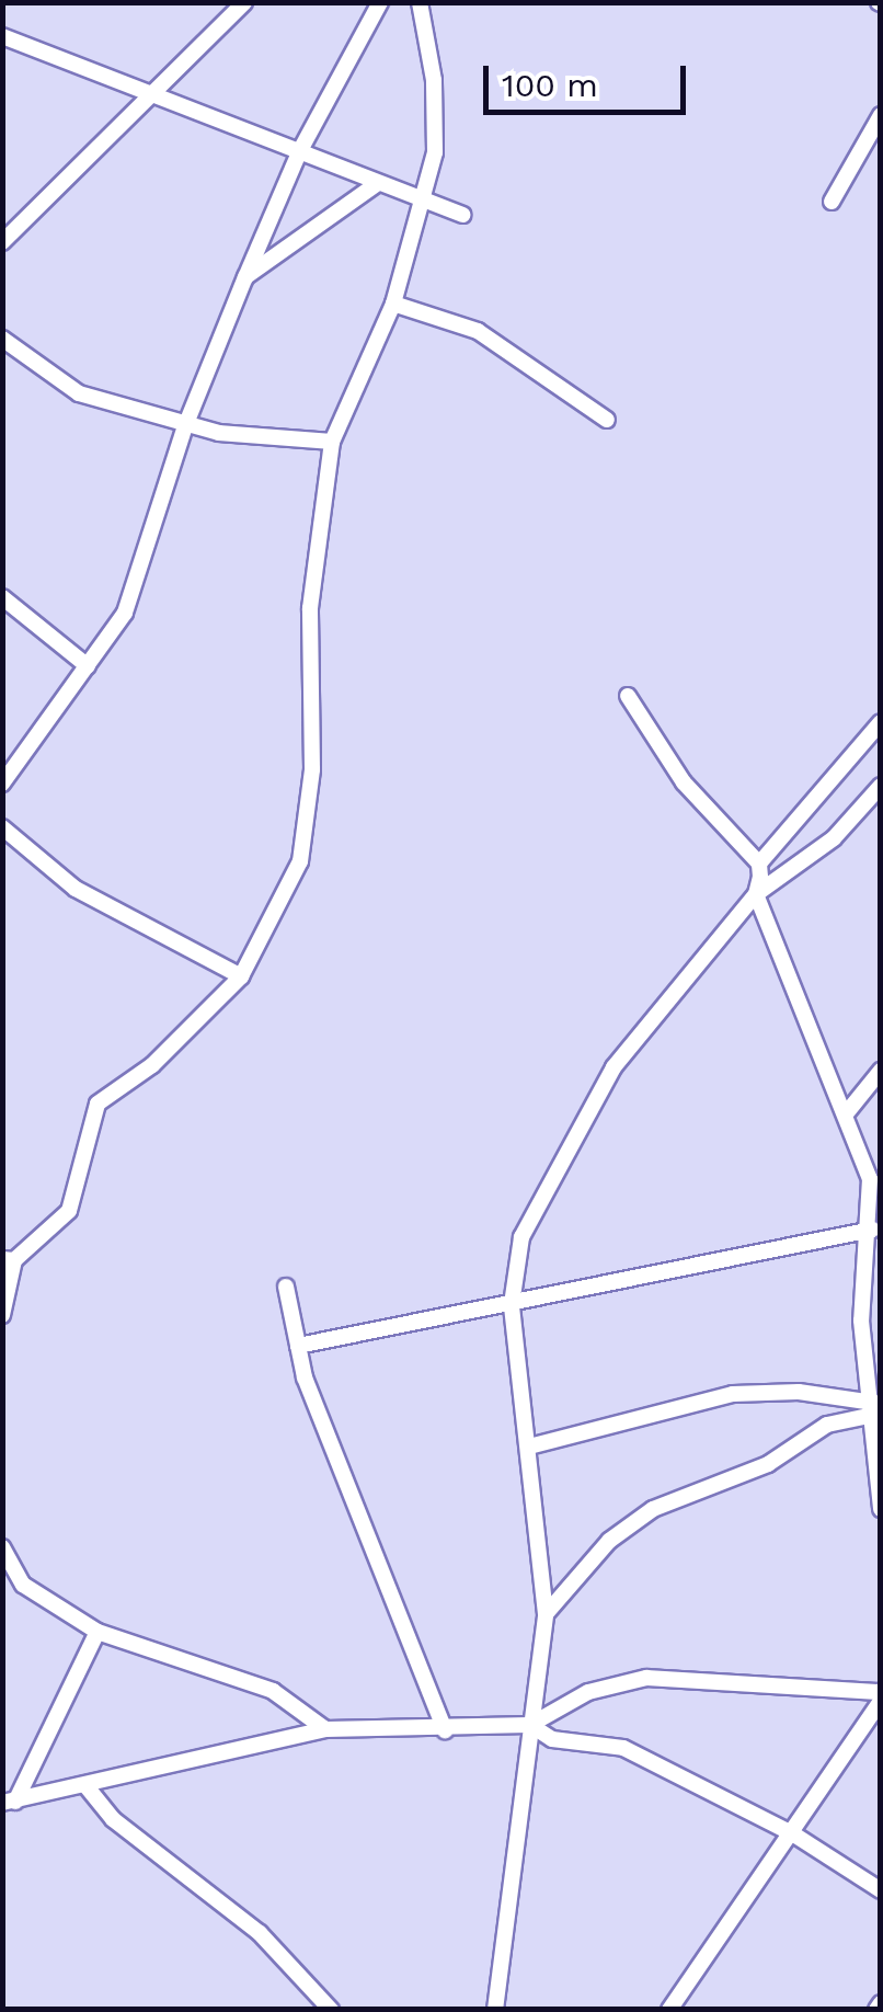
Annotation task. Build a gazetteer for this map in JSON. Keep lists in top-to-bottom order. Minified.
{"scale_bar":"100 m"}
